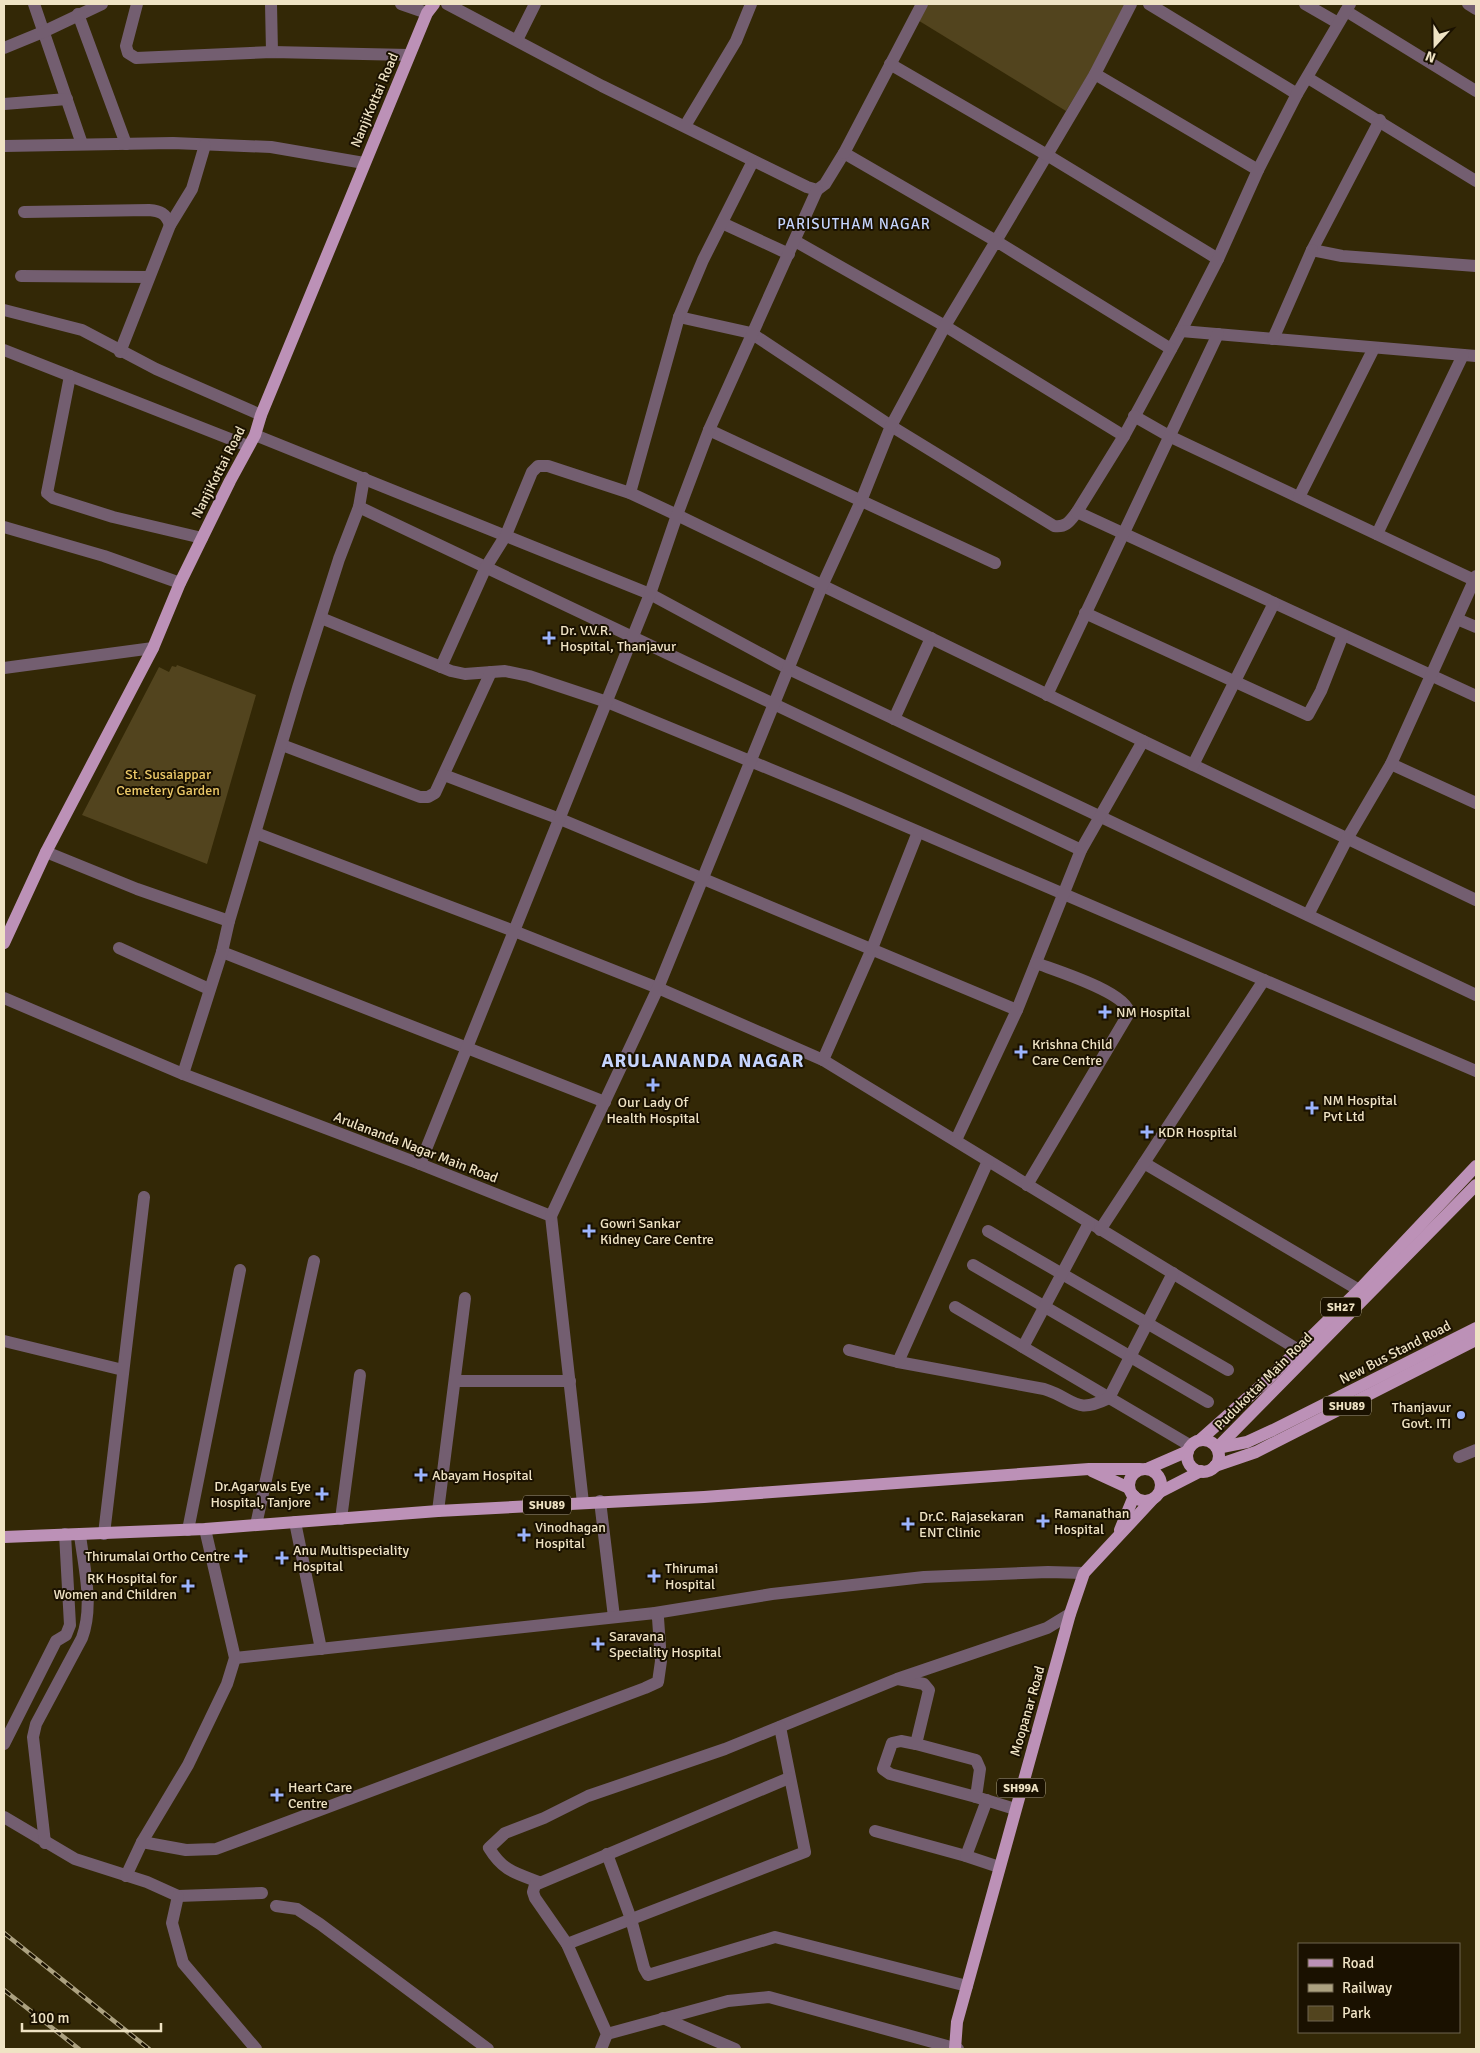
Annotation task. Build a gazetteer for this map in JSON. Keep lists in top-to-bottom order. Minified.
{"streets":{"main road":["NanjiKottai Road","SH27","New Bus Stand Road","Pudukottai Main Road","SHU89","Moopanar Road","SH99A"],"street":["Arulananda Nagar Main Road"]},"crossings":[["SH27","New Bus Stand Road"],["SH27","Pudukottai Main Road"],["SH27","SHU89"],["New Bus Stand Road","Pudukottai Main Road"],["New Bus Stand Road","SHU89"],["Pudukottai Main Road","SHU89"],["SHU89","Moopanar Road"]],"districts":["PARISUTHAM NAGAR","ARULANANDA NAGAR"],"parks":["St. Susaiappar Cemetery Garden"],"places":{"health":["Dr. V.V.R. Hospital, Thanjavur","NM Hospital","Krishna Child Care Centre","Our Lady Of Health Hospital","NM Hospital Pvt Ltd","KDR Hospital","Gowri Sankar Kidney Care Centre","Abayam Hospital","Dr.Agarwals Eye Hospital, Tanjore","Ramanathan Hospital","Dr.C. Rajasekaran ENT Clinic","Vinodhagan Hospital","Thirumalai Ortho Centre","Anu Multispeciality Hospital","Thirumai Hospital","RK Hospital for Women and Children","Saravana Speciality Hospital","Heart Care Centre"],"other":["Thanjavur Govt. ITI"]},"legend":["Road","Railway","Park"],"scale_bar":"100 m","north":"bottom"}
